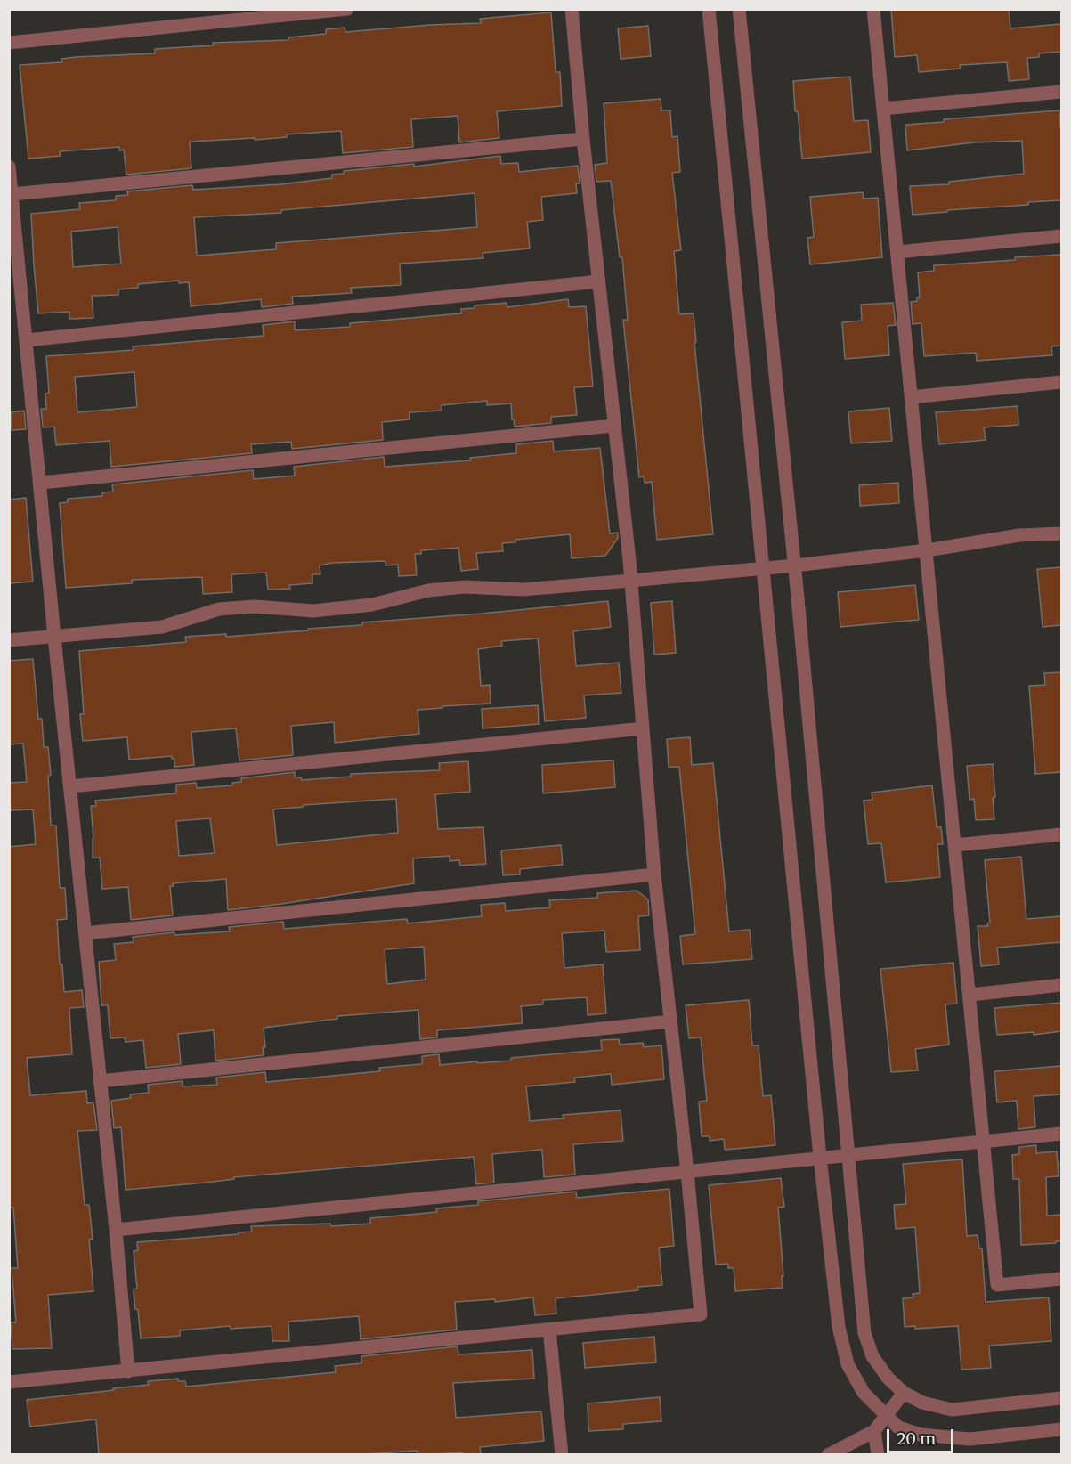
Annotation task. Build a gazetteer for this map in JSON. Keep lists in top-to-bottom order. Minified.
{"scale_bar":"20 m"}
